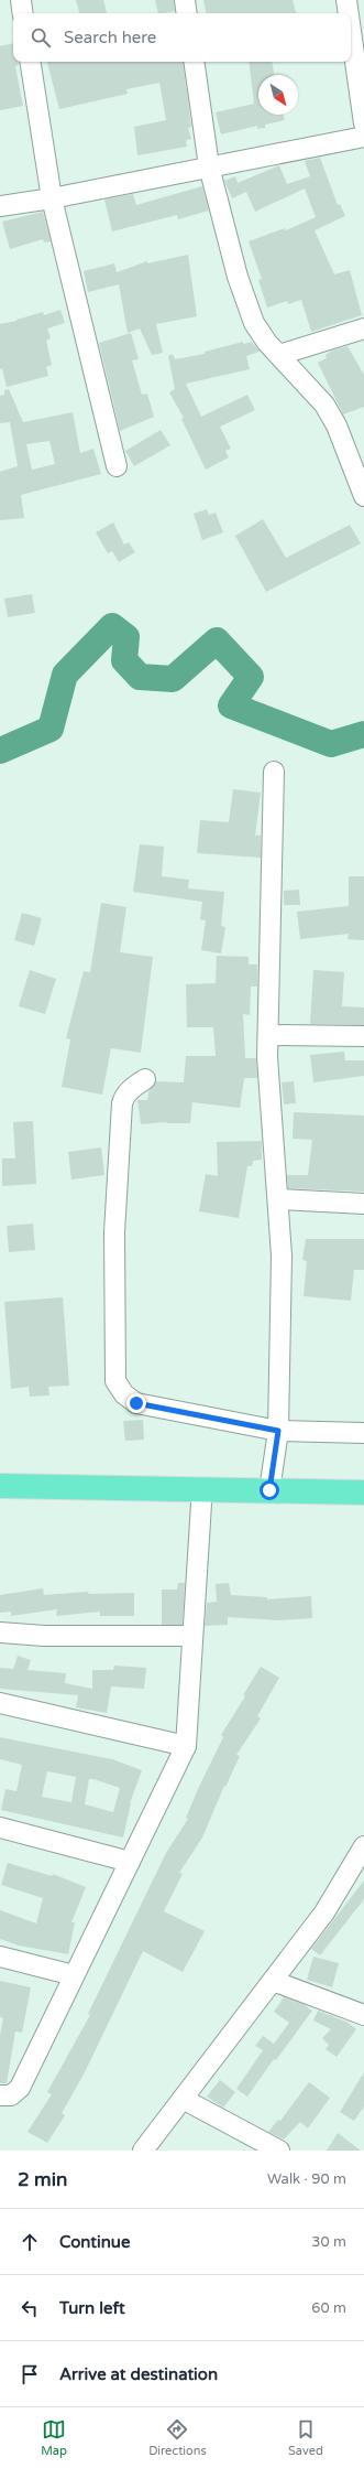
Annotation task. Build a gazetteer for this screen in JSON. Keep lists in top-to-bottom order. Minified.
{"north":"bottom right","page":{"search":"Search here","heading":["2 min","Walk · 90 m"],"list":[["Continue","30 m"],["Turn left","60 m"],"Arrive at destination"],"nav":["Map","Directions","Saved"]}}
